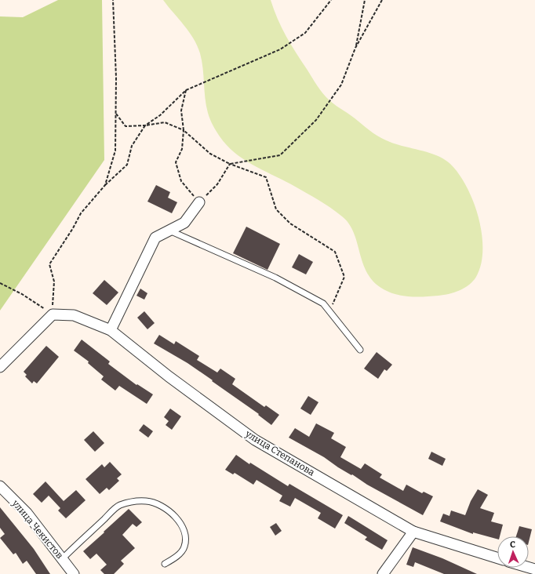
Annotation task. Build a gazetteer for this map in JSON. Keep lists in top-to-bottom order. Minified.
{"streets":{"street":["улица Степанова","улица Чекистов"]},"north":"top"}
